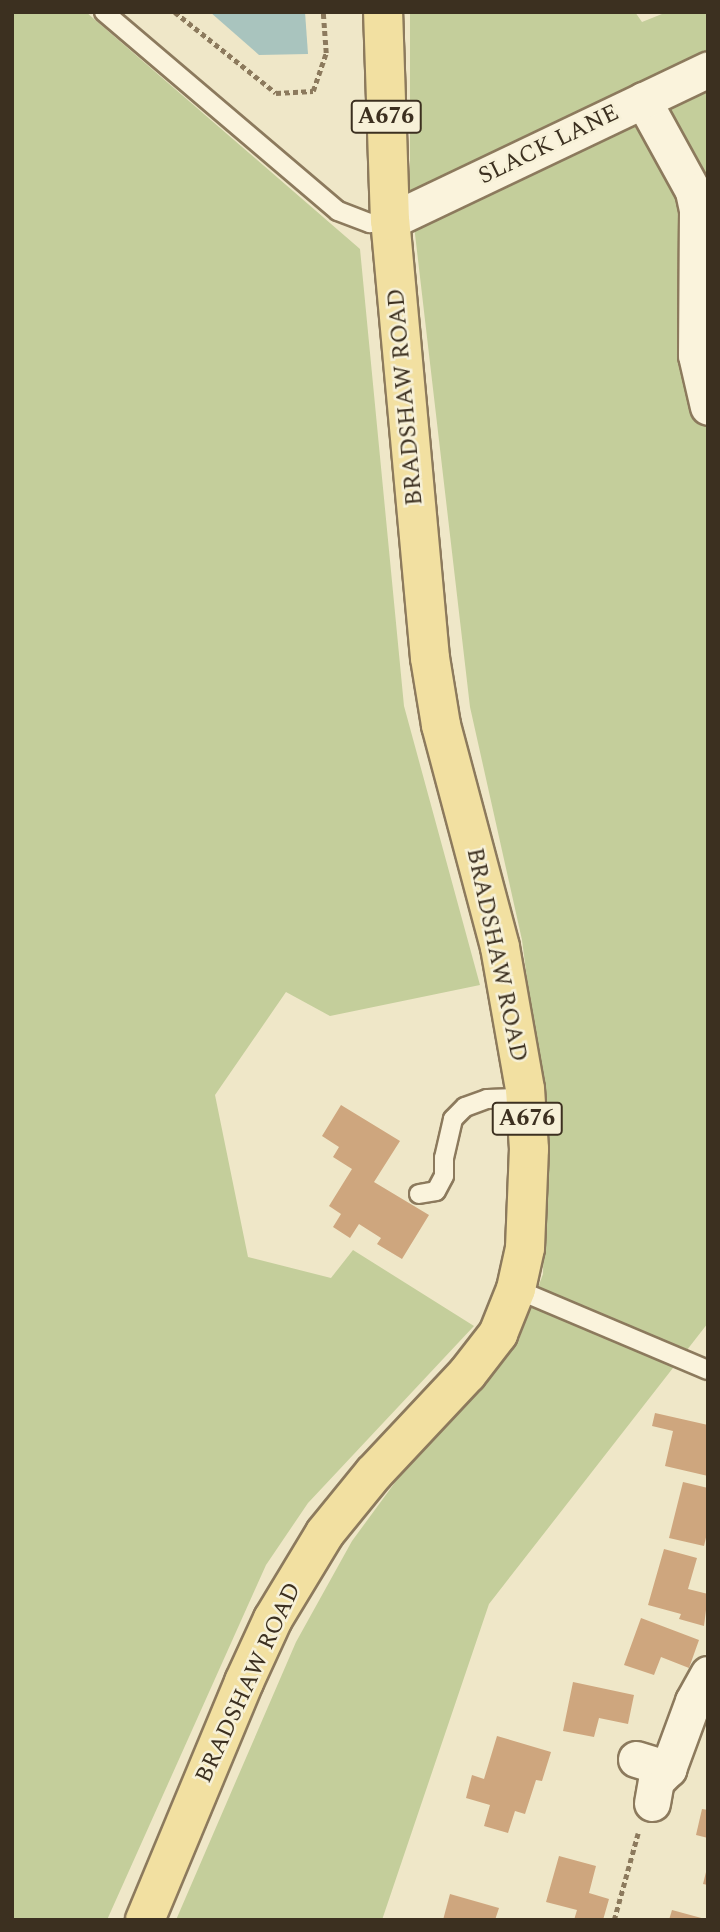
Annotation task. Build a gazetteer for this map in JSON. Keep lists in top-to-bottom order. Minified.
{"streets":{"main road":["A676","BRADSHAW ROAD"],"street":["SLACK LANE"]},"crossings":[["SLACK LANE","BRADSHAW ROAD"]]}
